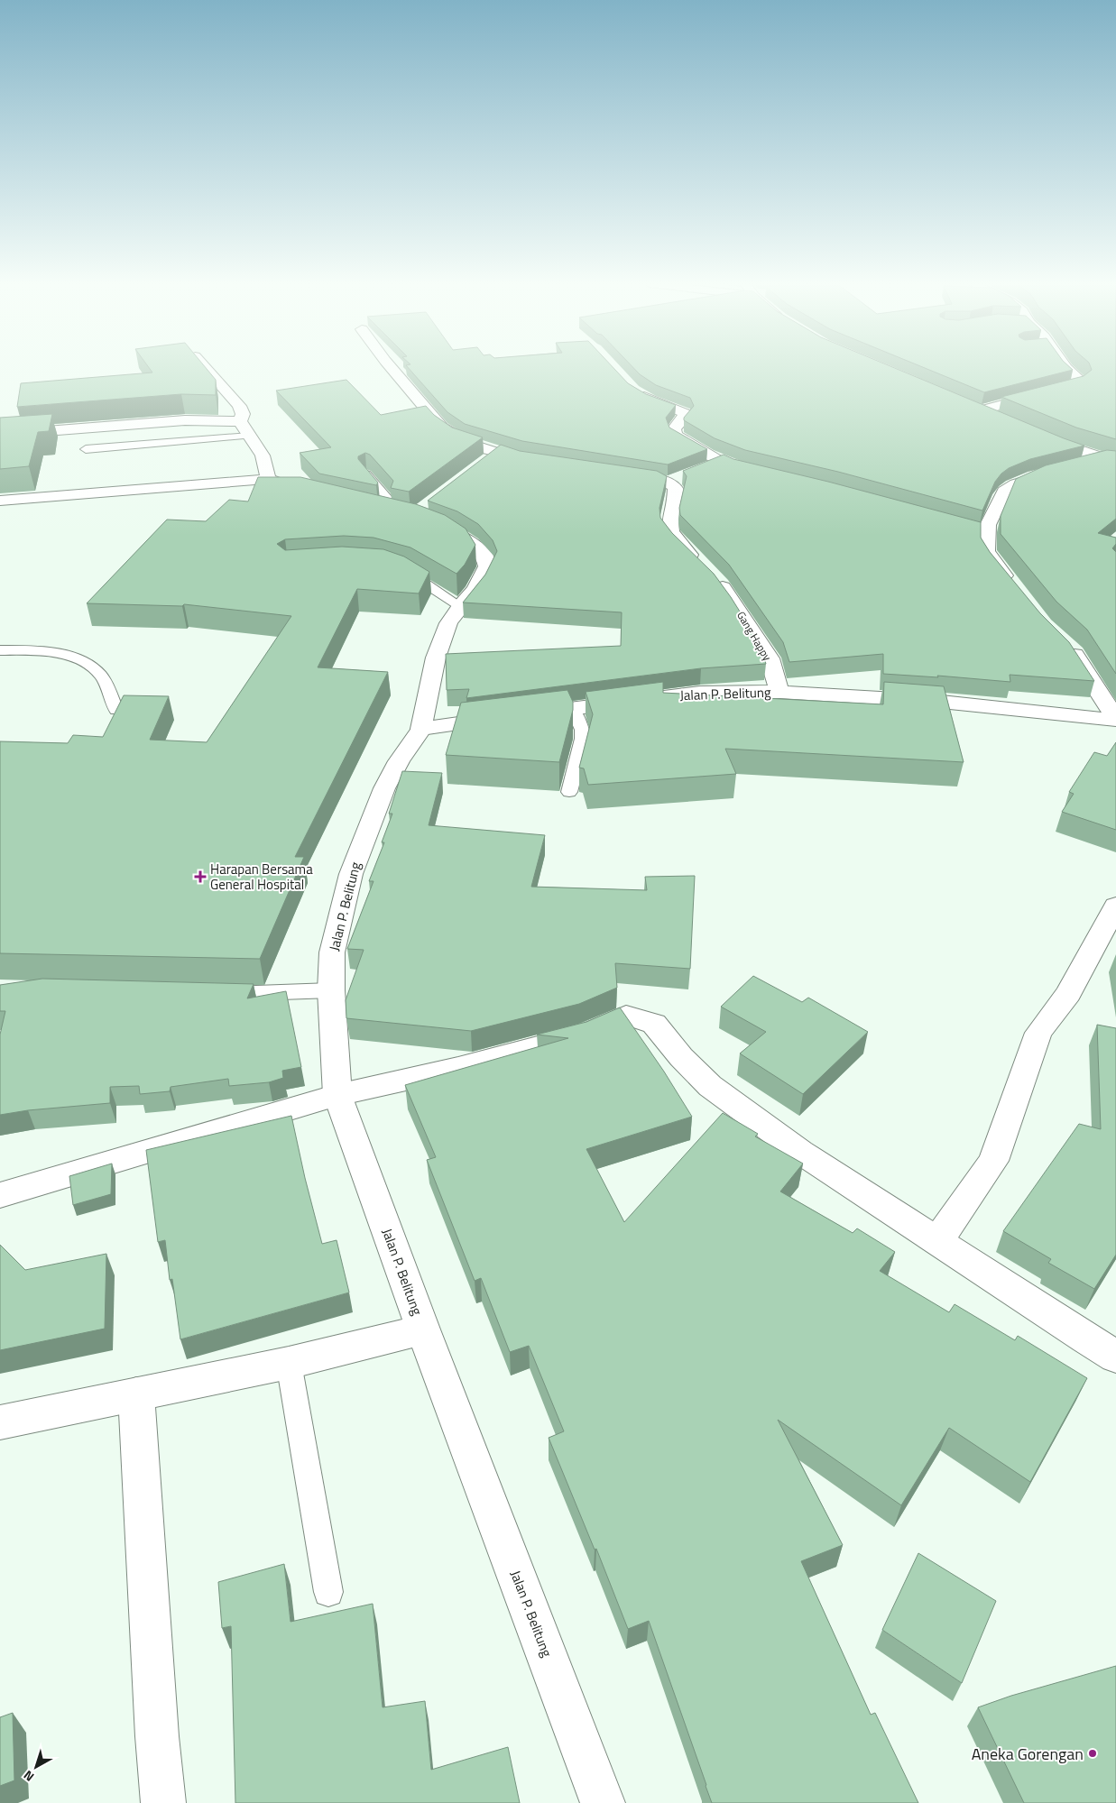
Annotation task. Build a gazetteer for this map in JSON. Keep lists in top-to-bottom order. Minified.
{"streets":{"street":["Gang Happy","Jalan P. Belitung"]},"crossings":[["Gang Happy","Jalan P. Belitung"]],"places":{"health":["Harapan Bersama General Hospital"],"other":["Aneka Gorengan"]},"north":"bottom left"}
